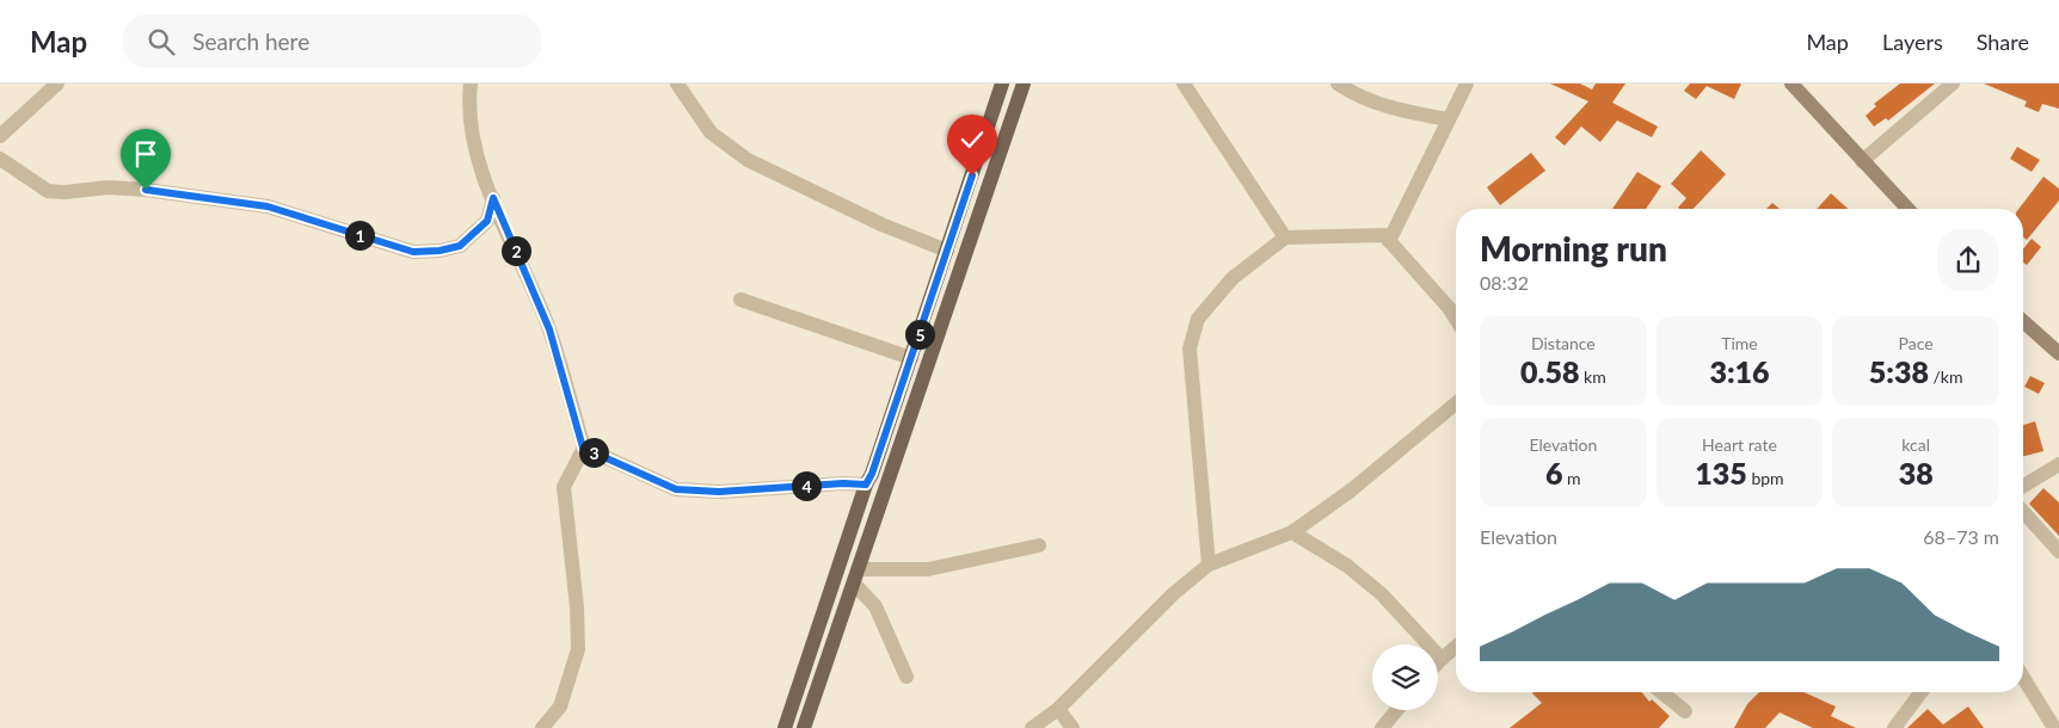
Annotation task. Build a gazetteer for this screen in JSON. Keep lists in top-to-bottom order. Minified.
{"page":{"header":"Map","search":"Search here","nav":["Map","Layers","Share"],"heading":["Morning run","08:32"],"pins":["1","2","5","3","4"],"stats":[["Distance","0.58 km"],["Time","3:16"],["Pace","5:38 /km"],["Elevation","6 m"],["Heart rate","135 bpm"],["kcal","38"]],"chart":["Elevation","68–73 m"]}}
